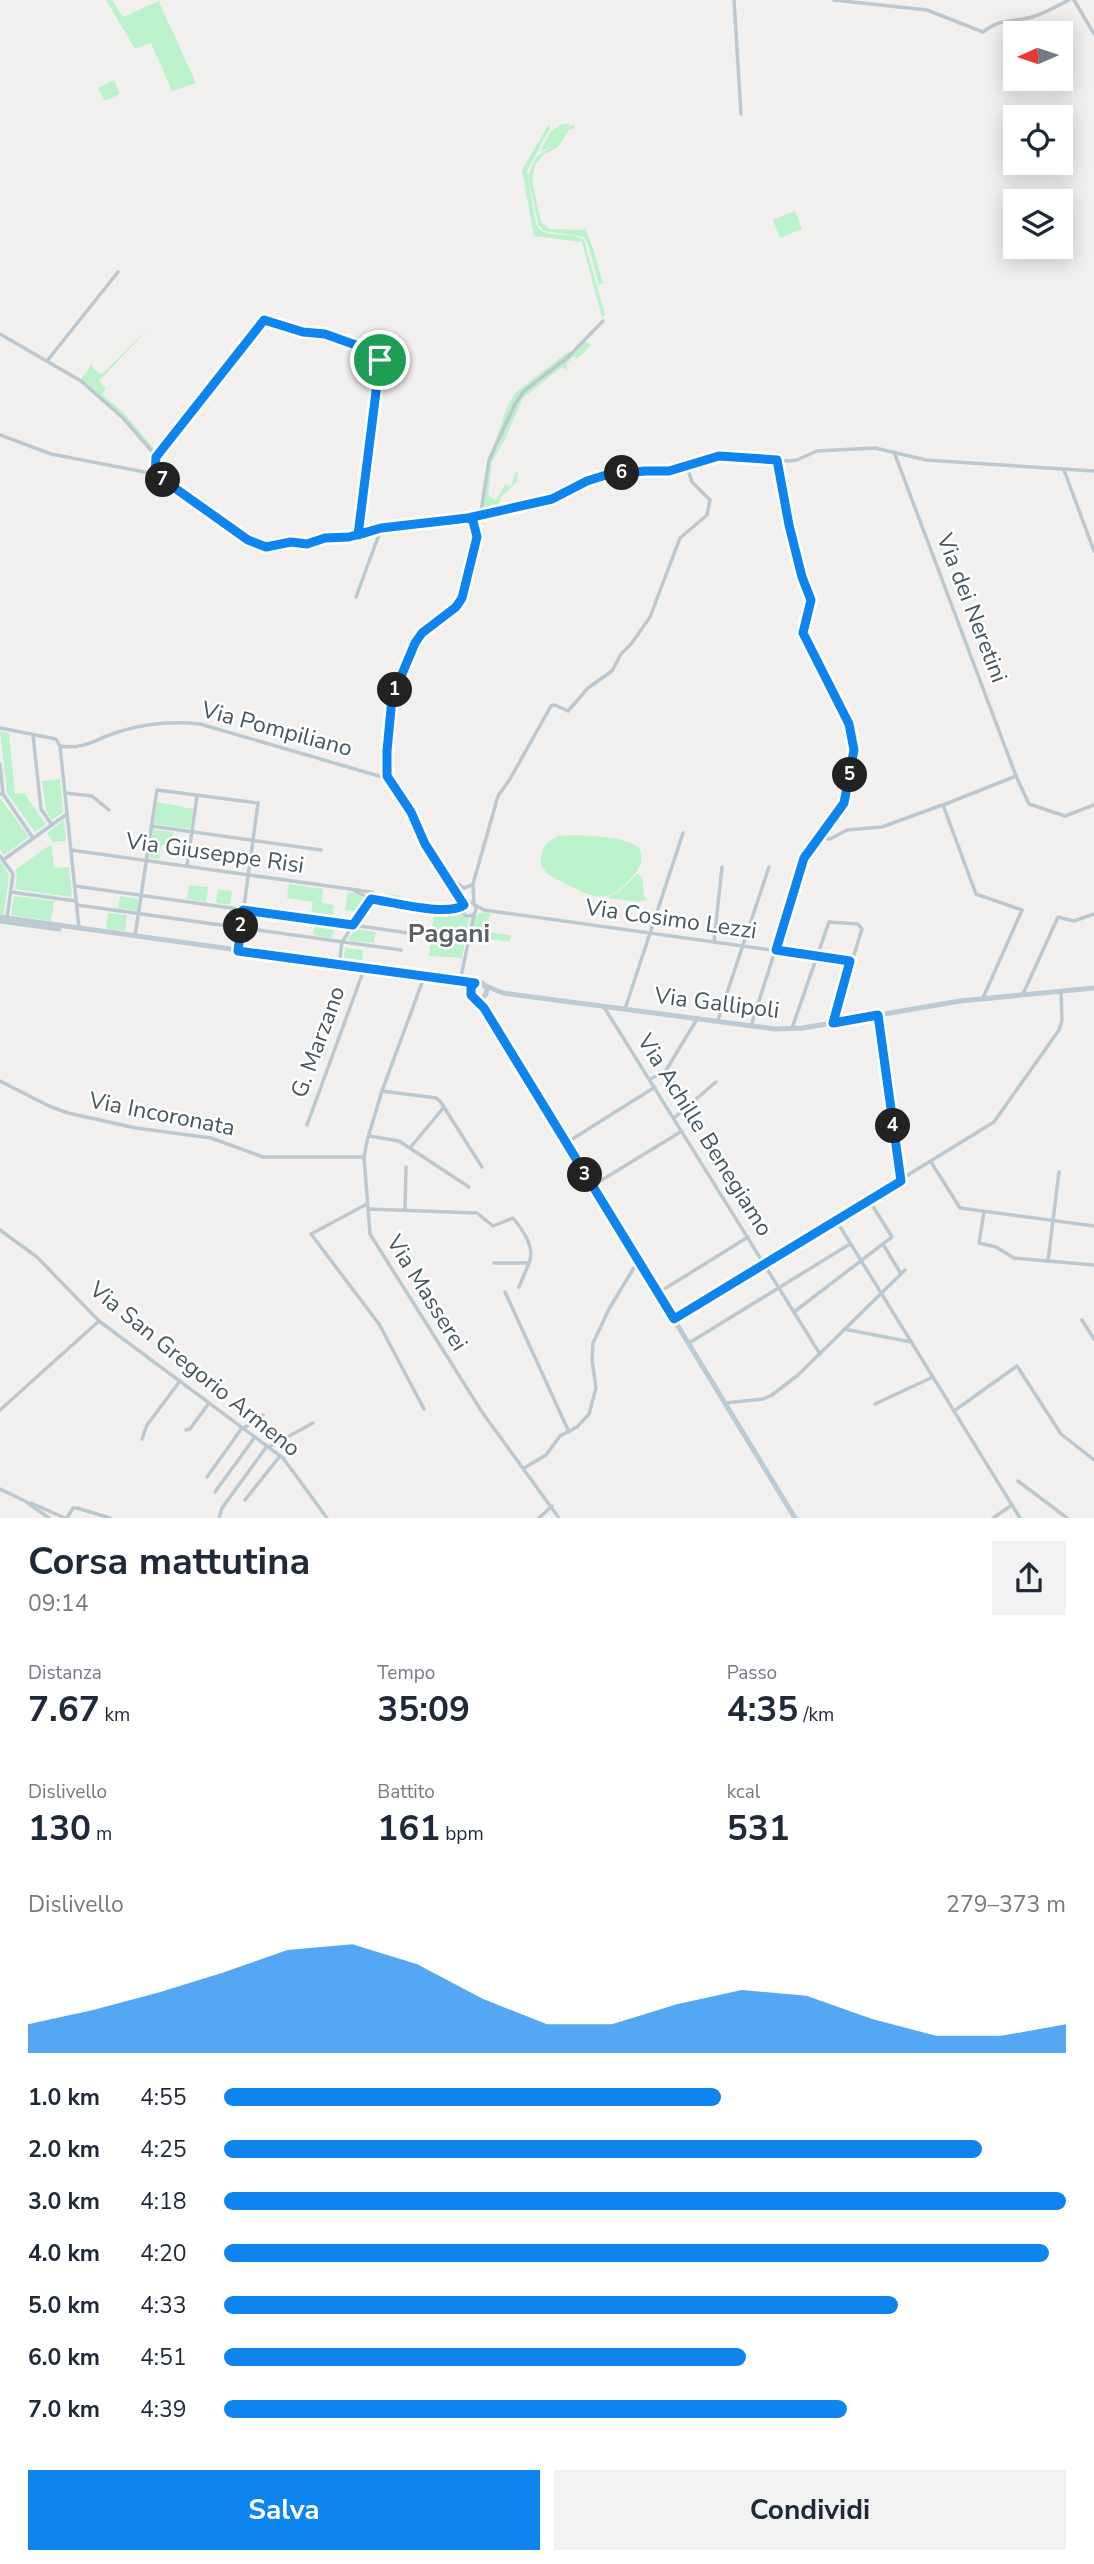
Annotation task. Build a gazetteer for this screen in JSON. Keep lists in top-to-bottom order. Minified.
{"streets":{"main road":["Via Gallipoli"],"street":["Via dei Neretini","Via Pompiliano","Via Giuseppe Risi","Via Cosimo Lezzi","G. Marzano","Via Incoronata","Via Achille Benegiamo","Via Masserei","Via San Gregorio Armeno"]},"crossings":[["Via Giuseppe Risi","Via Cosimo Lezzi"],["Via Gallipoli","Via Achille Benegiamo"],["Via Incoronata","Via Masserei"]],"districts":["Pagani"],"north":"left","page":{"pins":["6","7","1","5","2","4","3"],"heading":["Corsa mattutina","09:14"],"stats":[["Distanza","7.67 km"],["Tempo","35:09"],["Passo","4:35 /km"],["Dislivello","130 m"],["Battito","161 bpm"],["kcal","531"]],"chart":["Dislivello","279–373 m"],"list":[{"name":"1.0 km","note":"4:55"},{"name":"2.0 km","note":"4:25"},{"name":"3.0 km","note":"4:18"},{"name":"4.0 km","note":"4:20"},{"name":"5.0 km","note":"4:33"},{"name":"6.0 km","note":"4:51"},{"name":"7.0 km","note":"4:39"}],"buttons":["Salva","Condividi"]}}
